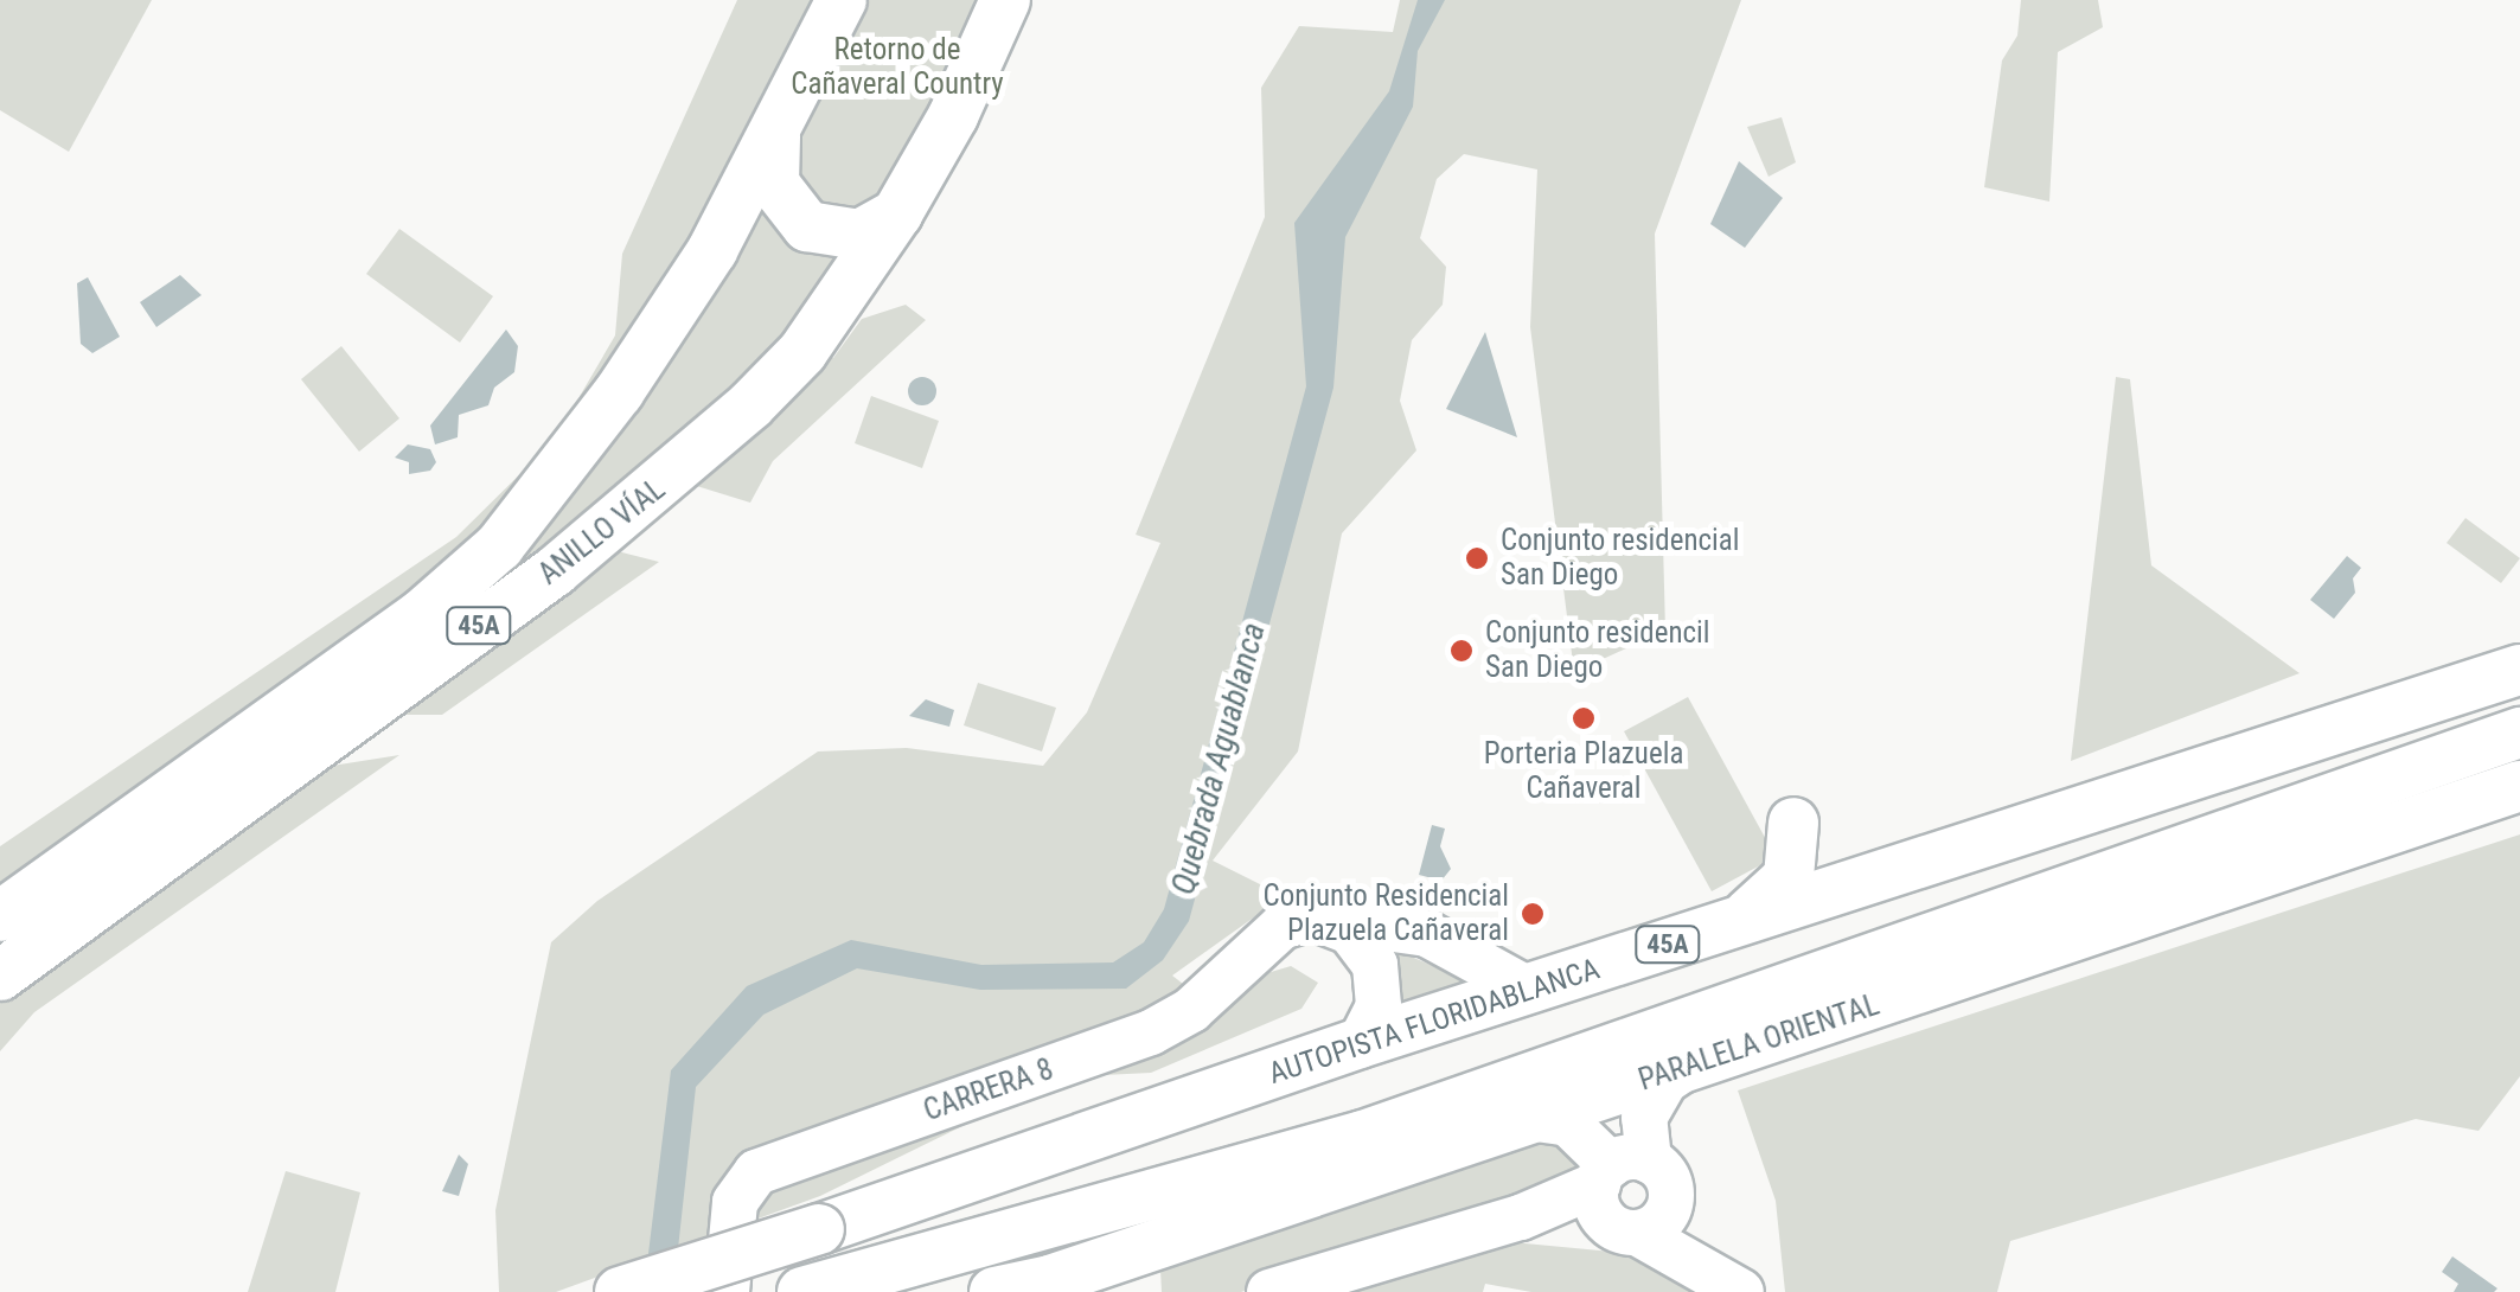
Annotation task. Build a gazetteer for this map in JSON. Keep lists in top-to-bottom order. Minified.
{"streets":{"highway":["ANILLO VÍAL","45A","AUTOPISTA FLORIDABLANCA","PARALELA ORIENTAL"],"main road":["CARRERA 8"]},"water":["Quebrada Aguablanca"],"parks":["Retorno de Cañaveral Country"],"places":["Conjunto residencial San Diego","Conjunto residencil San Diego","Porteria Plazuela Cañaveral","Conjunto Residencial Plazuela Cañaveral"]}
